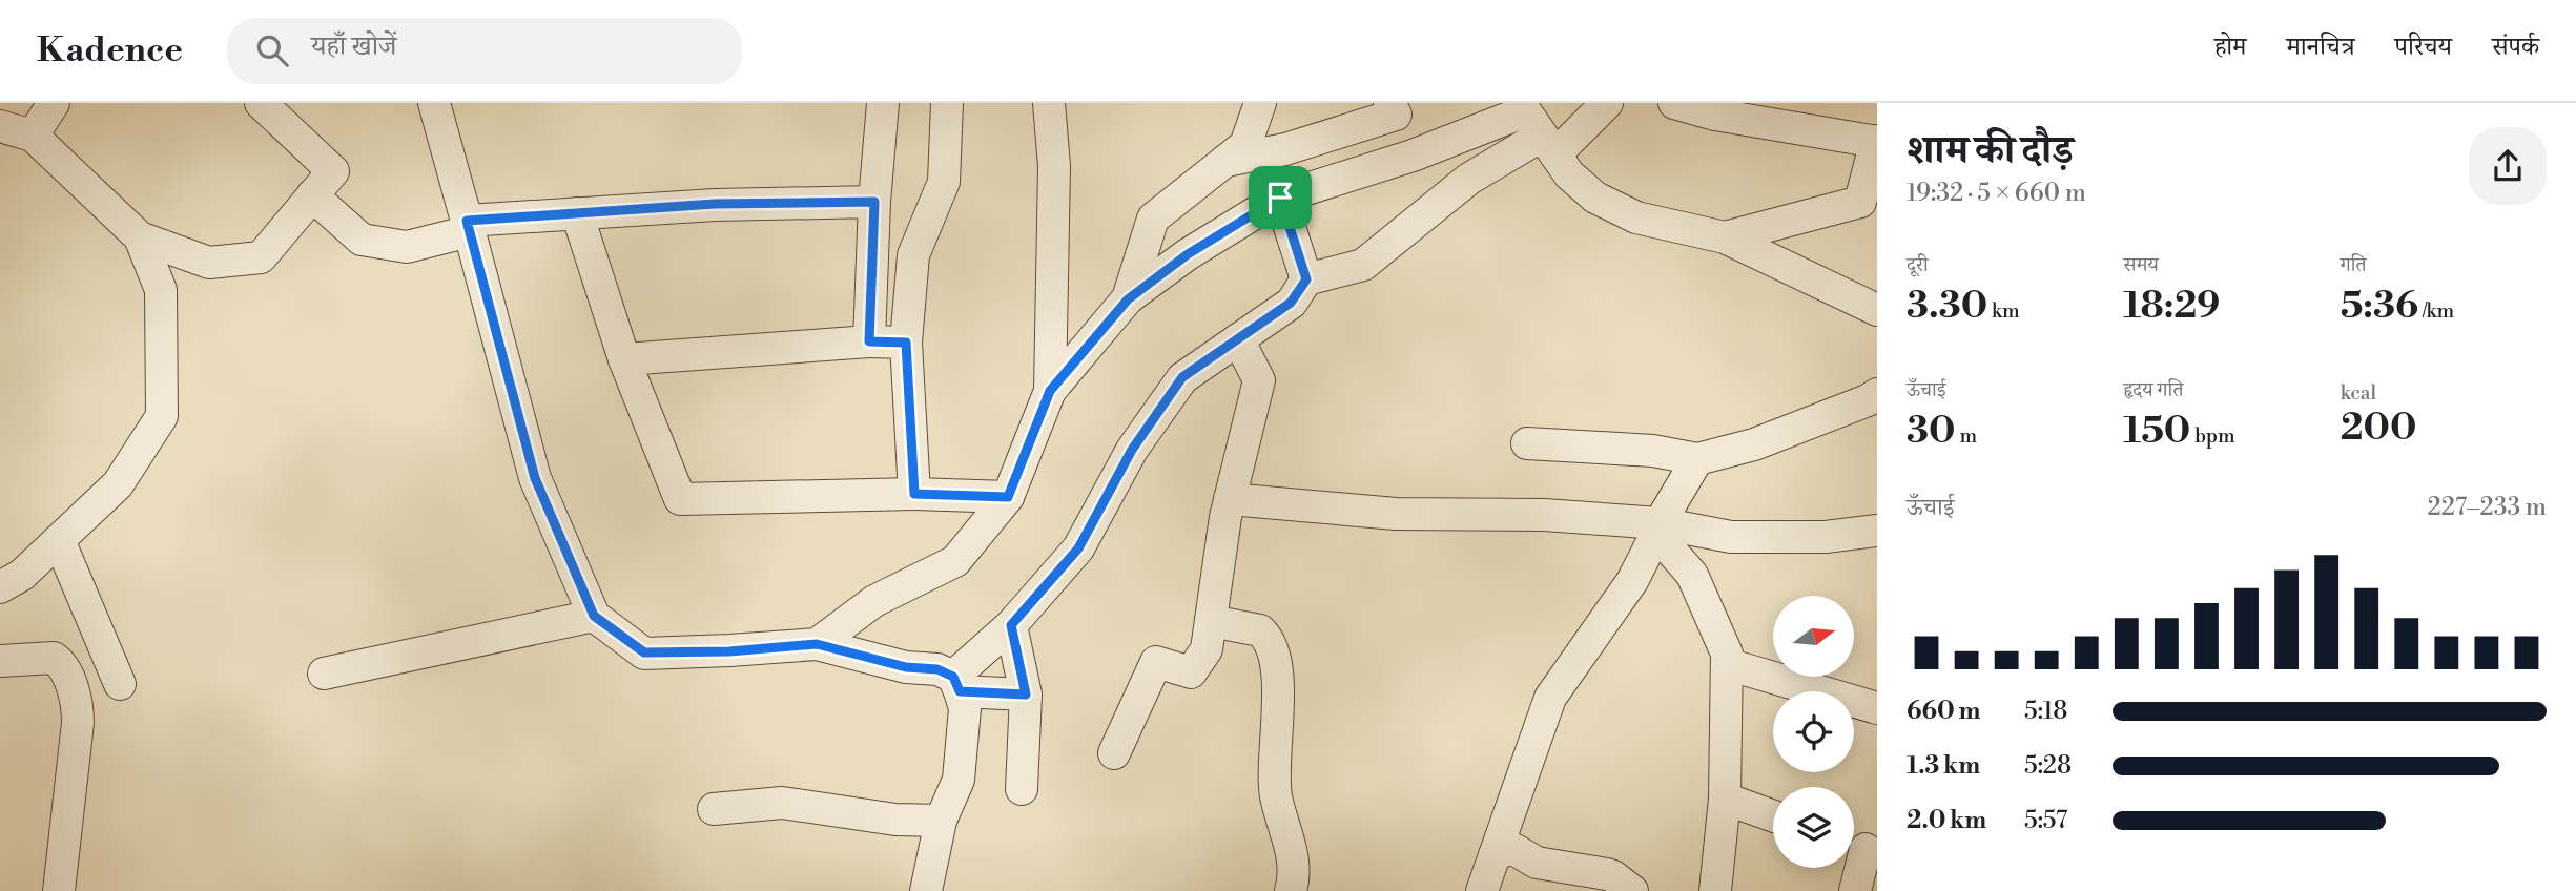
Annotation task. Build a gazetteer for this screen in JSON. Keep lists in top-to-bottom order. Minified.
{"north":"right","page":{"header":"Kadence","search":"यहाँ खोजें","nav":["होम","मानचित्र","परिचय","संपर्क"],"heading":["शाम की दौड़","19:32 · 5 × 660 m"],"stats":[["दूरी","3.30 km"],["समय","18:29"],["गति","5:36 /km"],["ऊँचाई","30 m"],["हृदय गति","150 bpm"],["kcal","200"]],"chart":["ऊँचाई","227–233 m"],"list":[{"name":"660 m","note":"5:18"},{"name":"1.3 km","note":"5:28"},{"name":"2.0 km","note":"5:57"}]}}
